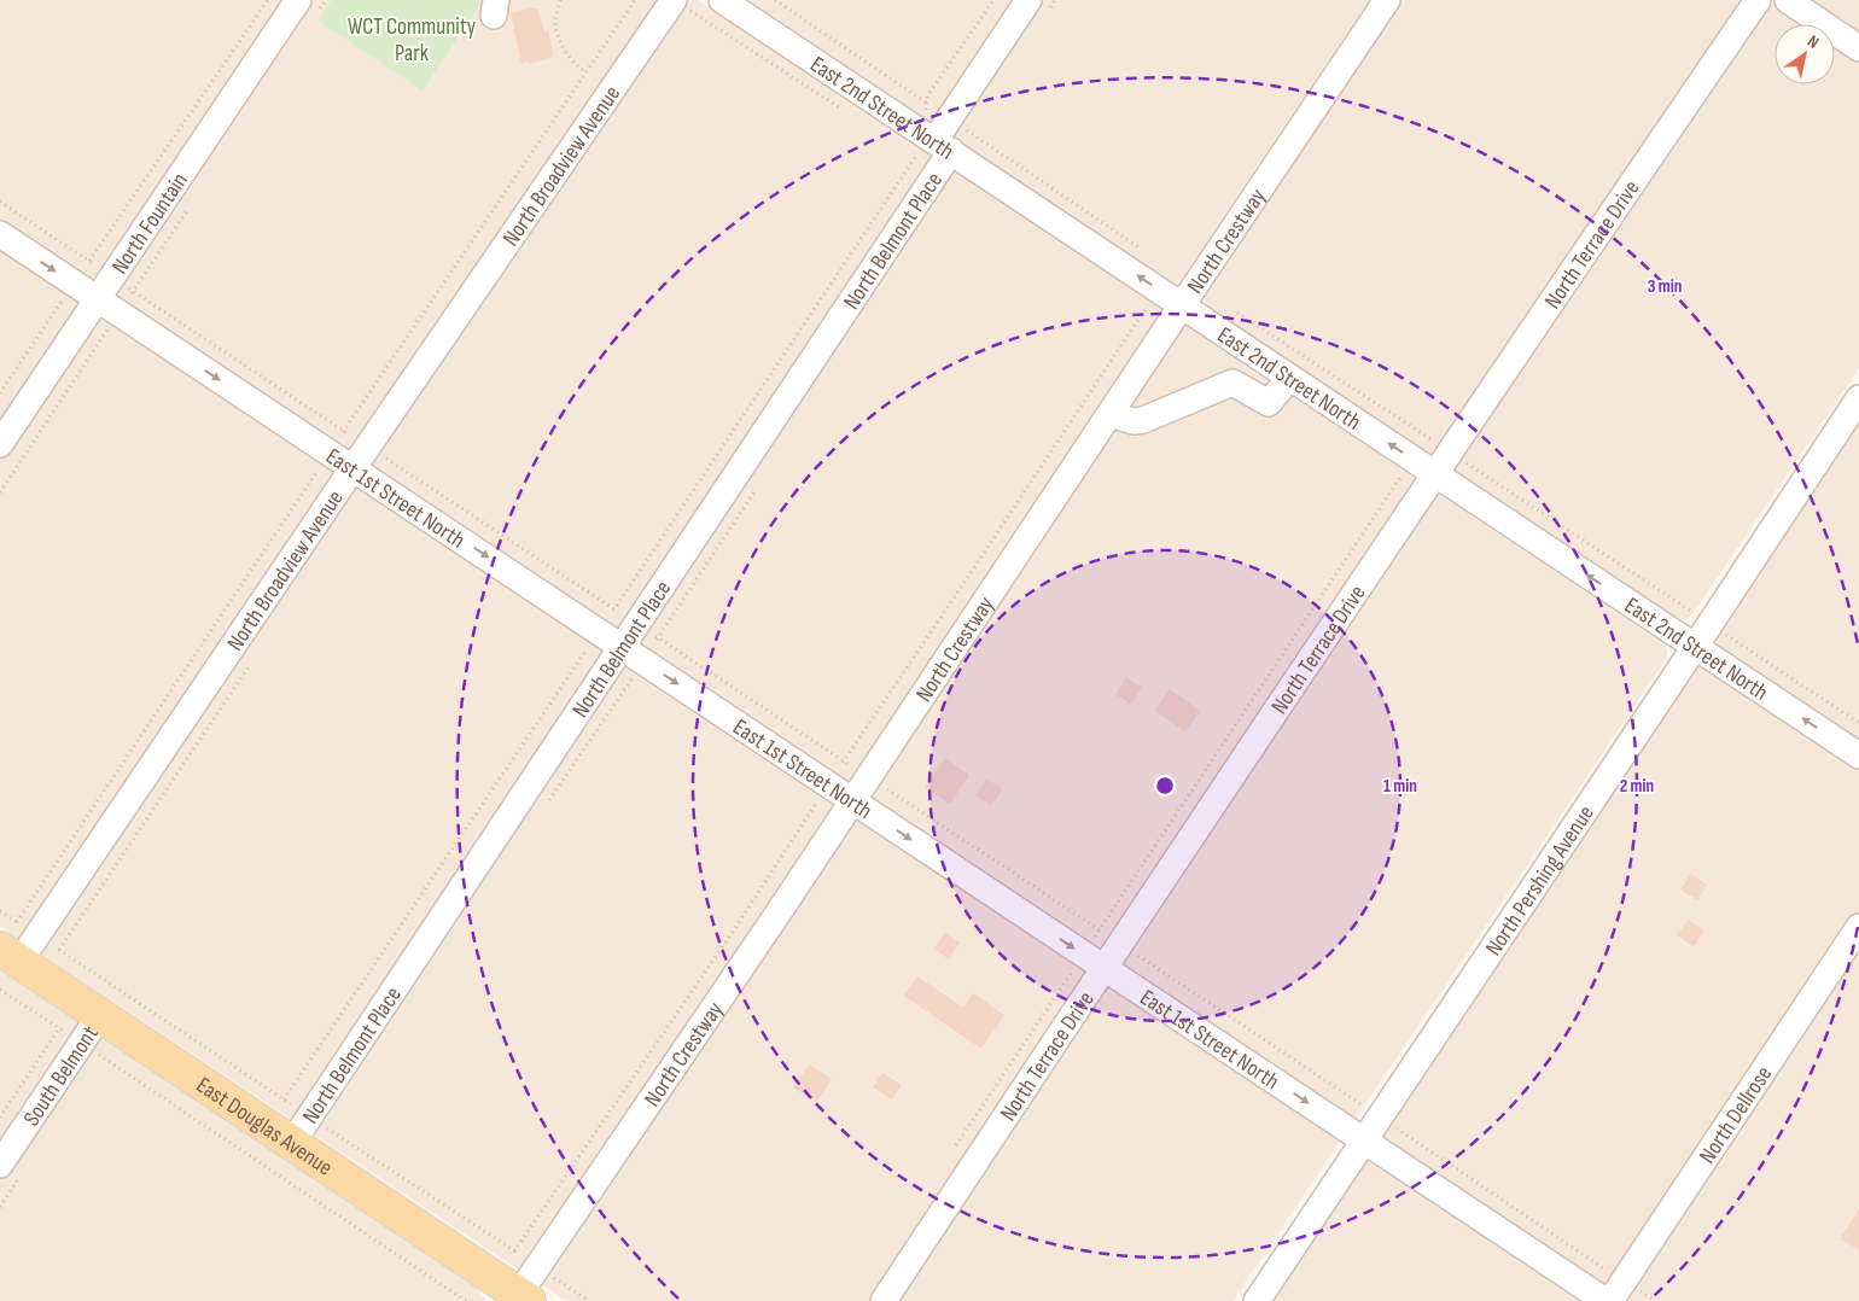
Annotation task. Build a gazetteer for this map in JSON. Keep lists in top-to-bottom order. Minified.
{"streets":{"main road":["East Douglas Avenue"],"street":["East 2nd Street North","North Broadview Avenue","North Fountain","North Belmont Place","North Crestway","North Terrace Drive","East 1st Street North","North Pershing Avenue","South Belmont","North Dellrose"]},"crossings":[["East 2nd Street North","North Belmont Place"],["East 2nd Street North","North Crestway"],["East 2nd Street North","North Terrace Drive"],["East 2nd Street North","North Pershing Avenue"],["North Broadview Avenue","East 1st Street North"],["North Broadview Avenue","East Douglas Avenue"],["North Fountain","East 1st Street North"],["North Belmont Place","East 1st Street North"],["North Belmont Place","East Douglas Avenue"],["North Crestway","East 1st Street North"],["North Crestway","East Douglas Avenue"],["North Terrace Drive","East 1st Street North"],["East 1st Street North","North Pershing Avenue"],["East 1st Street North","North Dellrose"],["South Belmont","East Douglas Avenue"]],"one_way":["East 2nd Street North","East 1st Street North"],"parks":["WCT Community Park"],"north":"top right","rings":["3 min","1 min","2 min"]}
